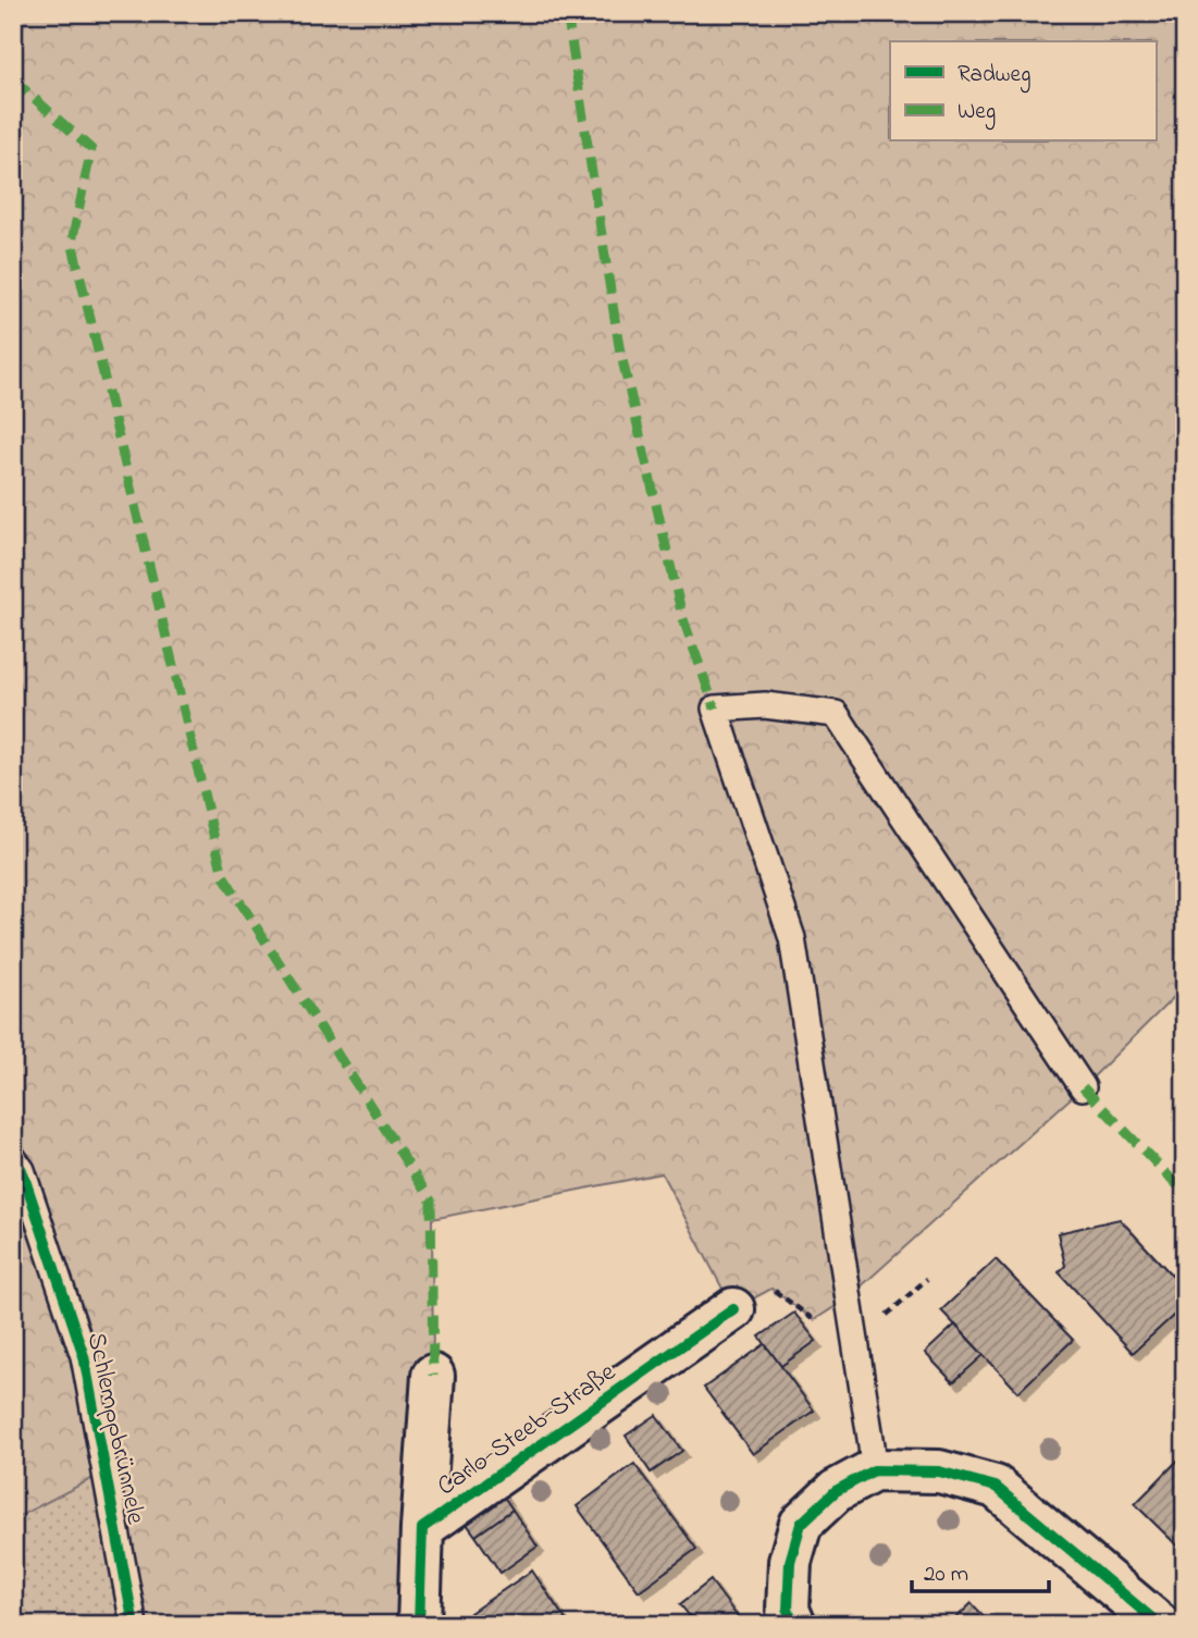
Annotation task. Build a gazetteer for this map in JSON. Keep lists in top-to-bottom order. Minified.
{"streets":{"street":["Carlo-Steeb-Straße"],"lane":["Schlemppbrünnele"]},"legend":["Radweg","Weg"],"scale_bar":"20 m"}
